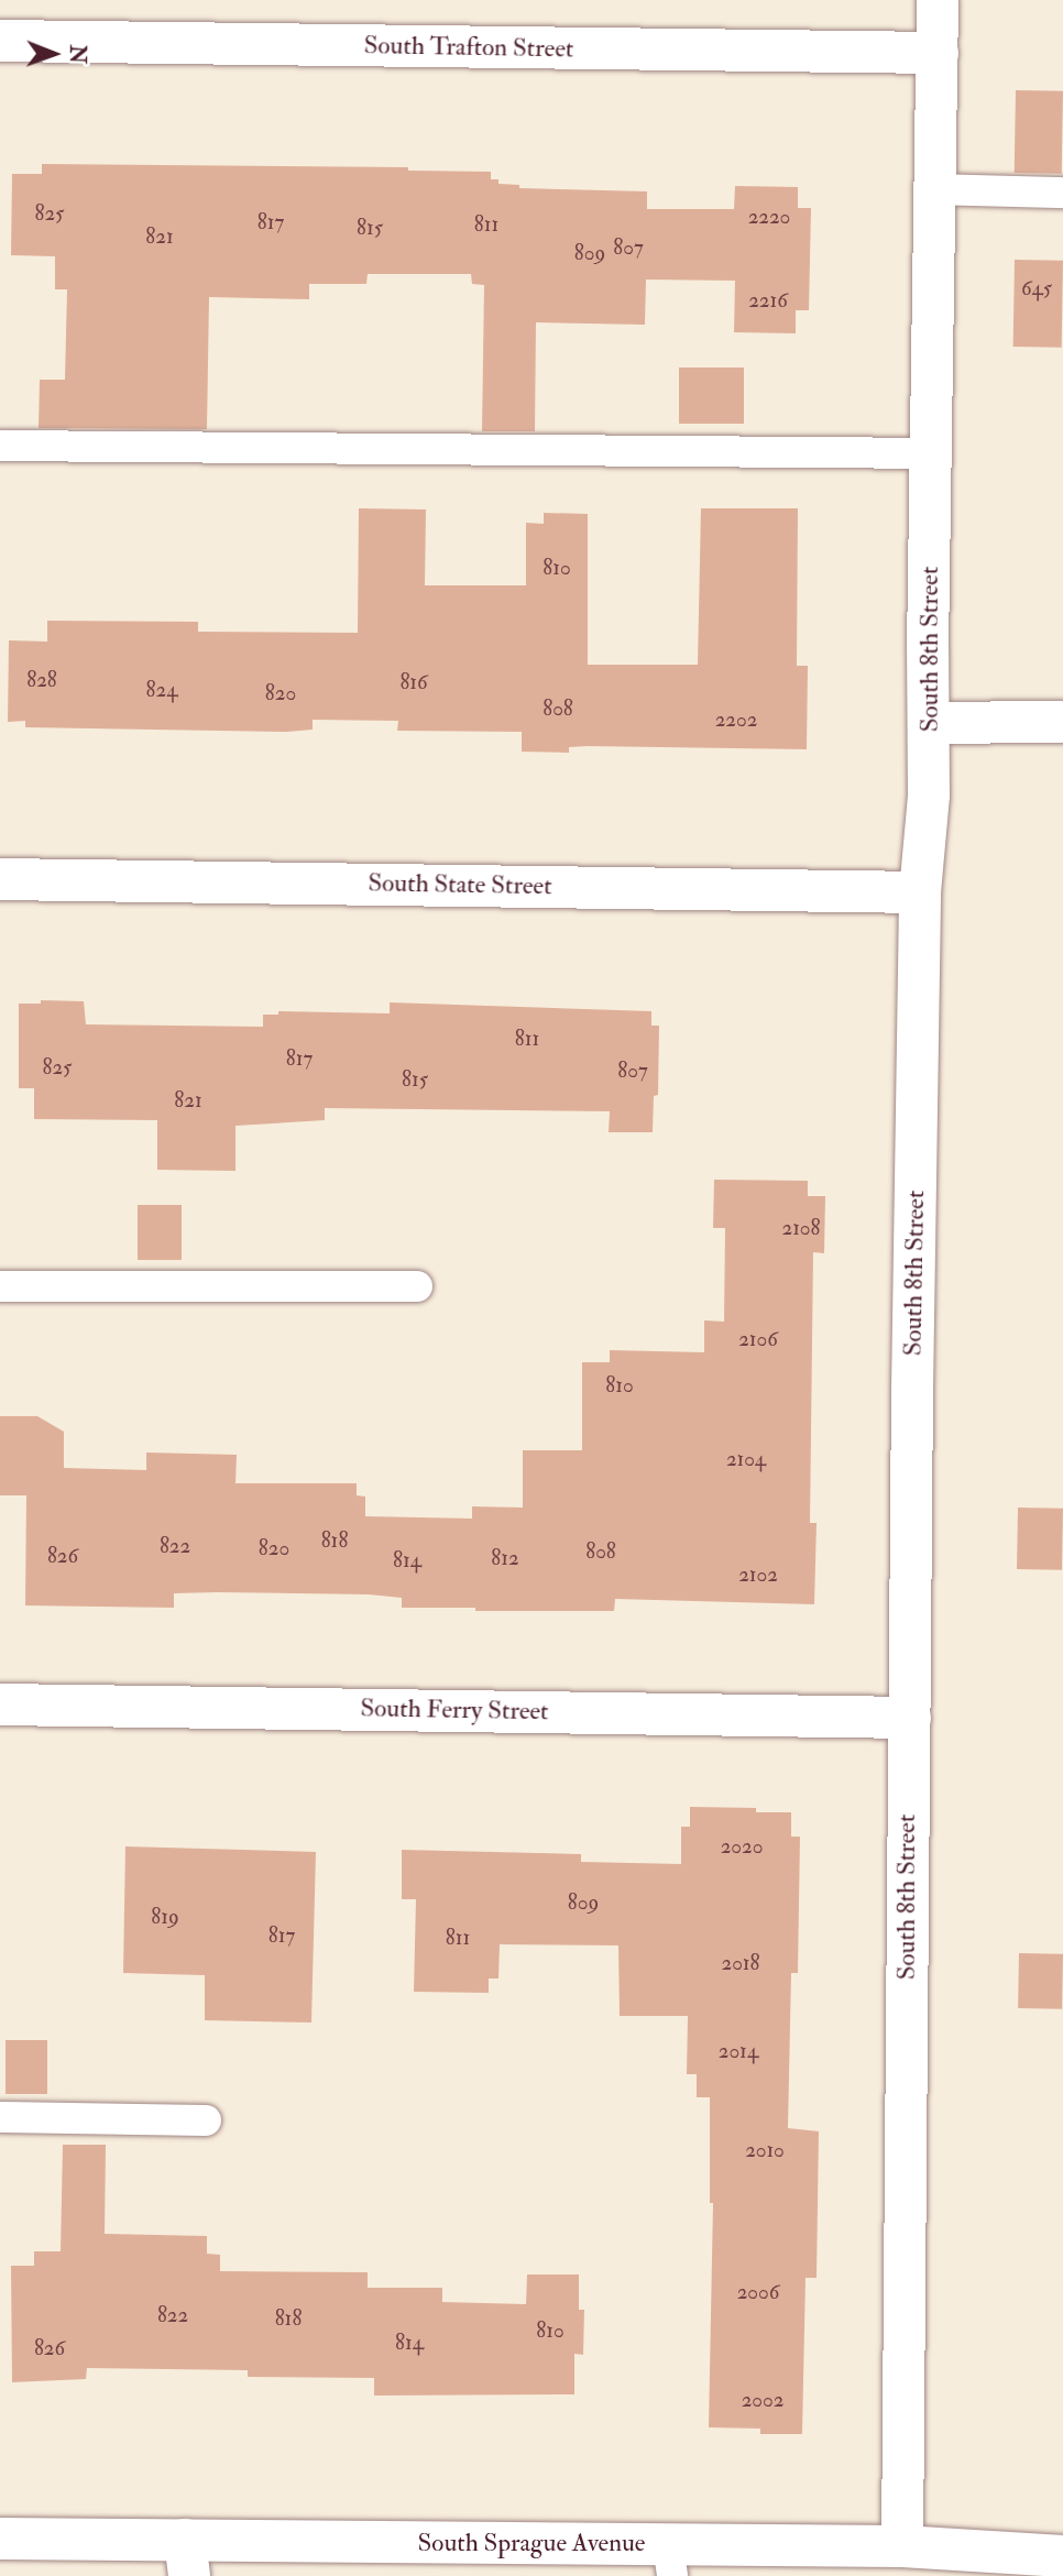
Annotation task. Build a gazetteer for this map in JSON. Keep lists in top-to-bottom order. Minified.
{"streets":{"street":["South Trafton Street","South 8th Street","South State Street","South Ferry Street","South Sprague Avenue"]},"crossings":[["South Trafton Street","South 8th Street"],["South 8th Street","South State Street"],["South 8th Street","South Ferry Street"],["South 8th Street","South Sprague Avenue"]],"house_numbers":["825","2220","817","811","815","821","807","809","645","2216","810","828","816","824","820","808","2202","811","817","825","807","815","821","2108","2106","810","2104","818","822","820","808","826","812","814","2102","2020","809","819","817","811","2018","2014","2010","2006","822","818","810","814","826","2002"],"north":"right"}
